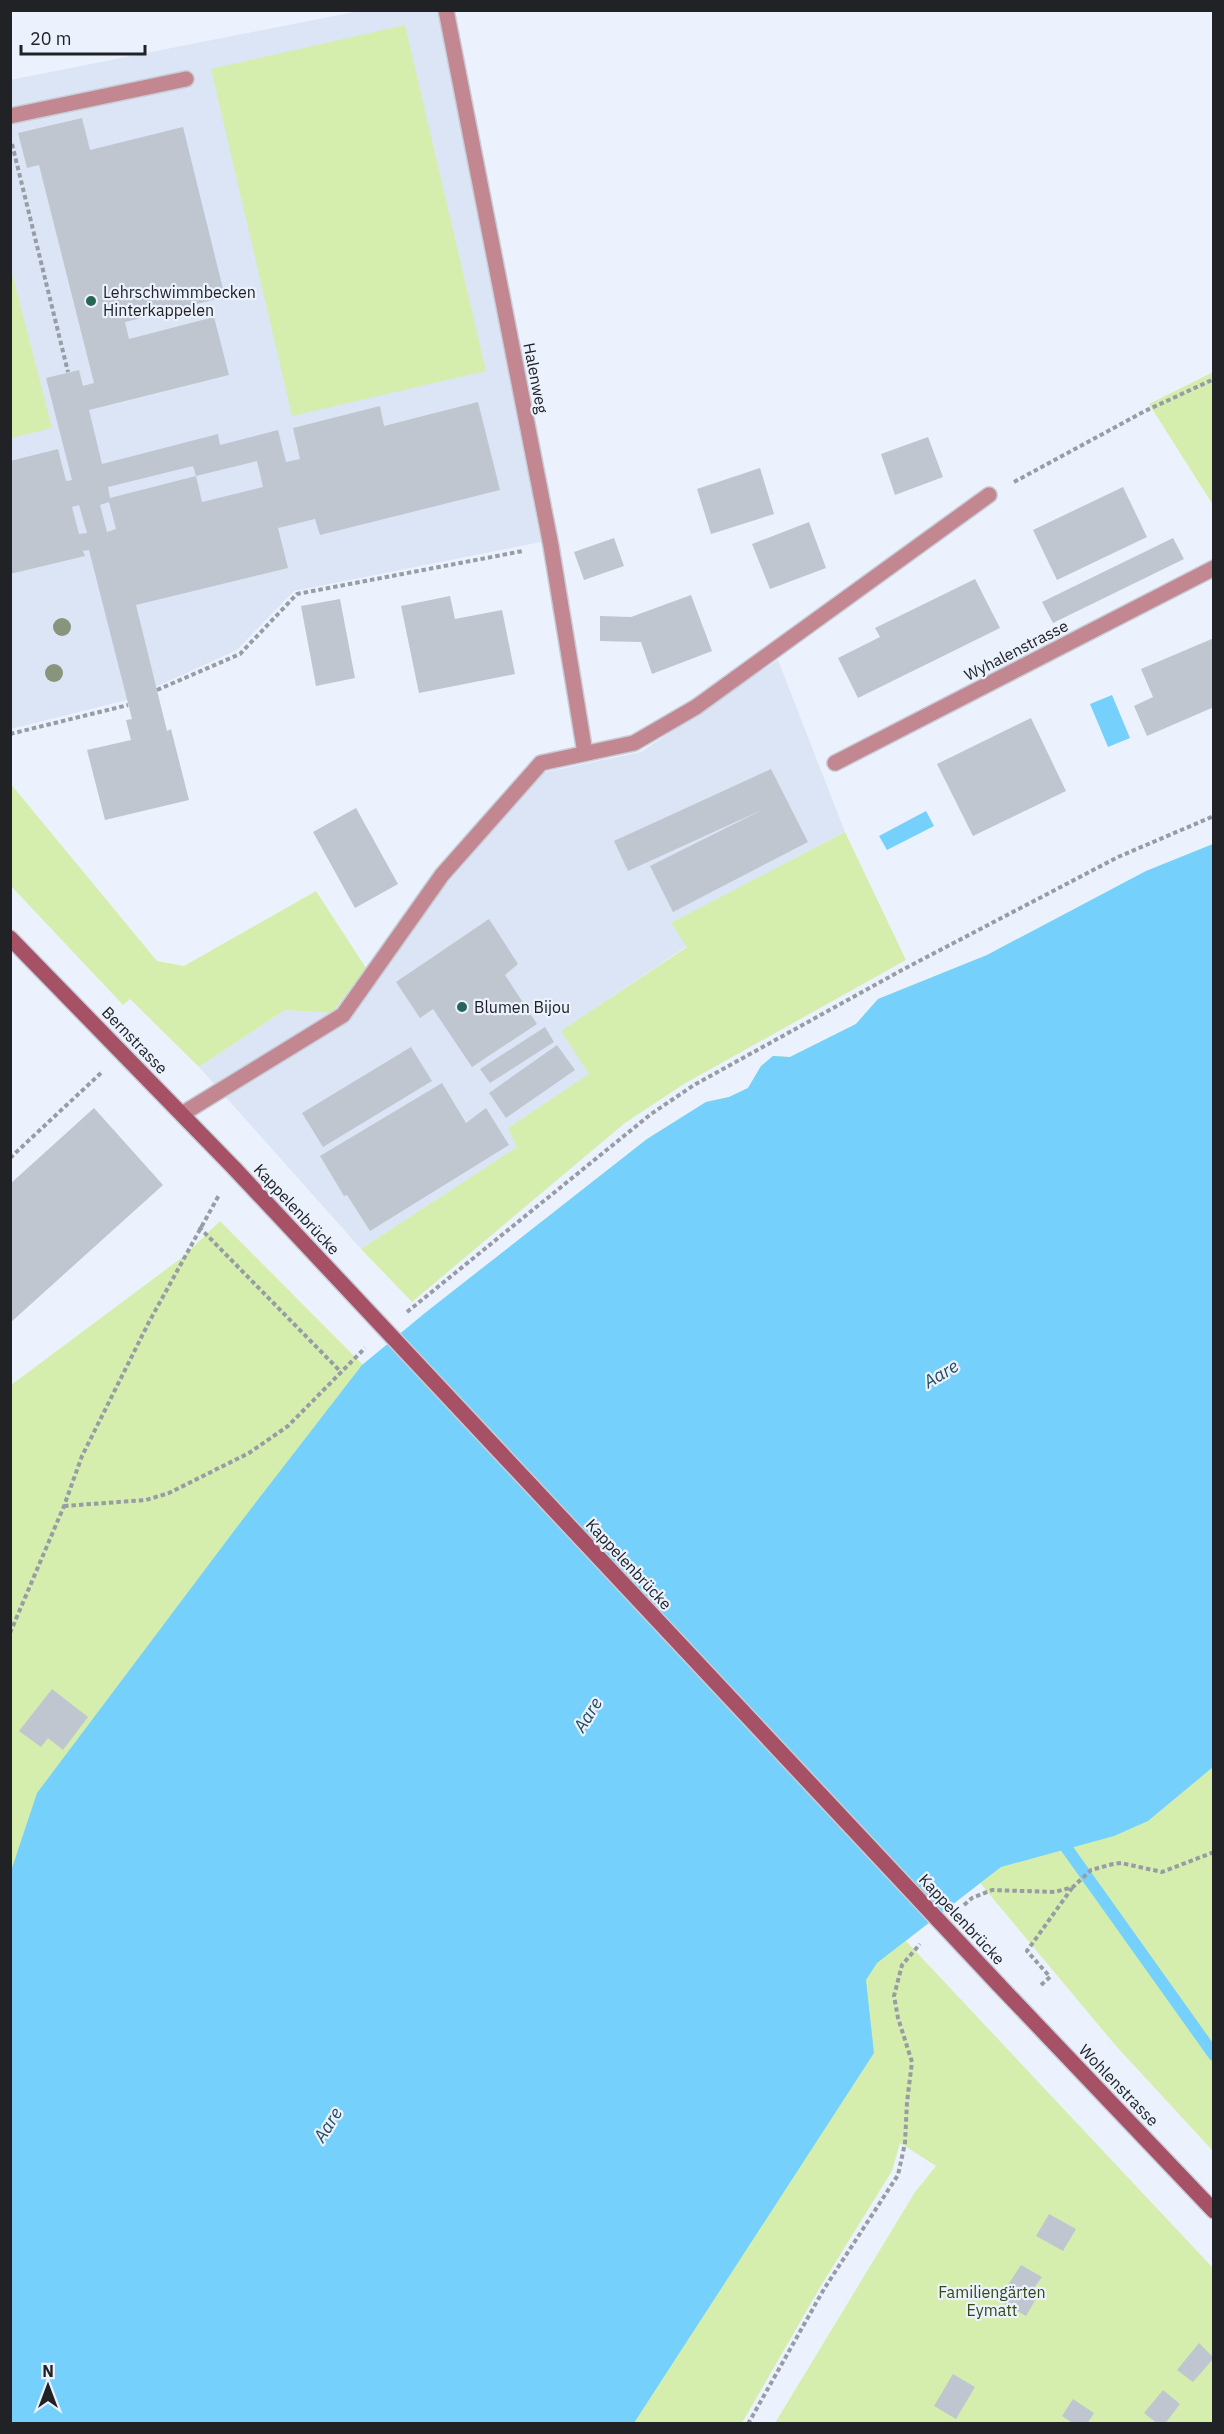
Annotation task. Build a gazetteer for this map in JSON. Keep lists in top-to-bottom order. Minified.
{"streets":{"main road":["Bernstrasse","Kappelenbrücke","Wohlenstrasse"],"street":["Halenweg","Wyhalenstrasse"]},"crossings":[["Bernstrasse","Kappelenbrücke"],["Kappelenbrücke","Wohlenstrasse"]],"water":["Aare"],"parks":["Familiengärten Eymatt"],"places":["Lehrschwimmbecken Hinterkappelen","Blumen Bijou"],"scale_bar":"20 m","north":"top"}
